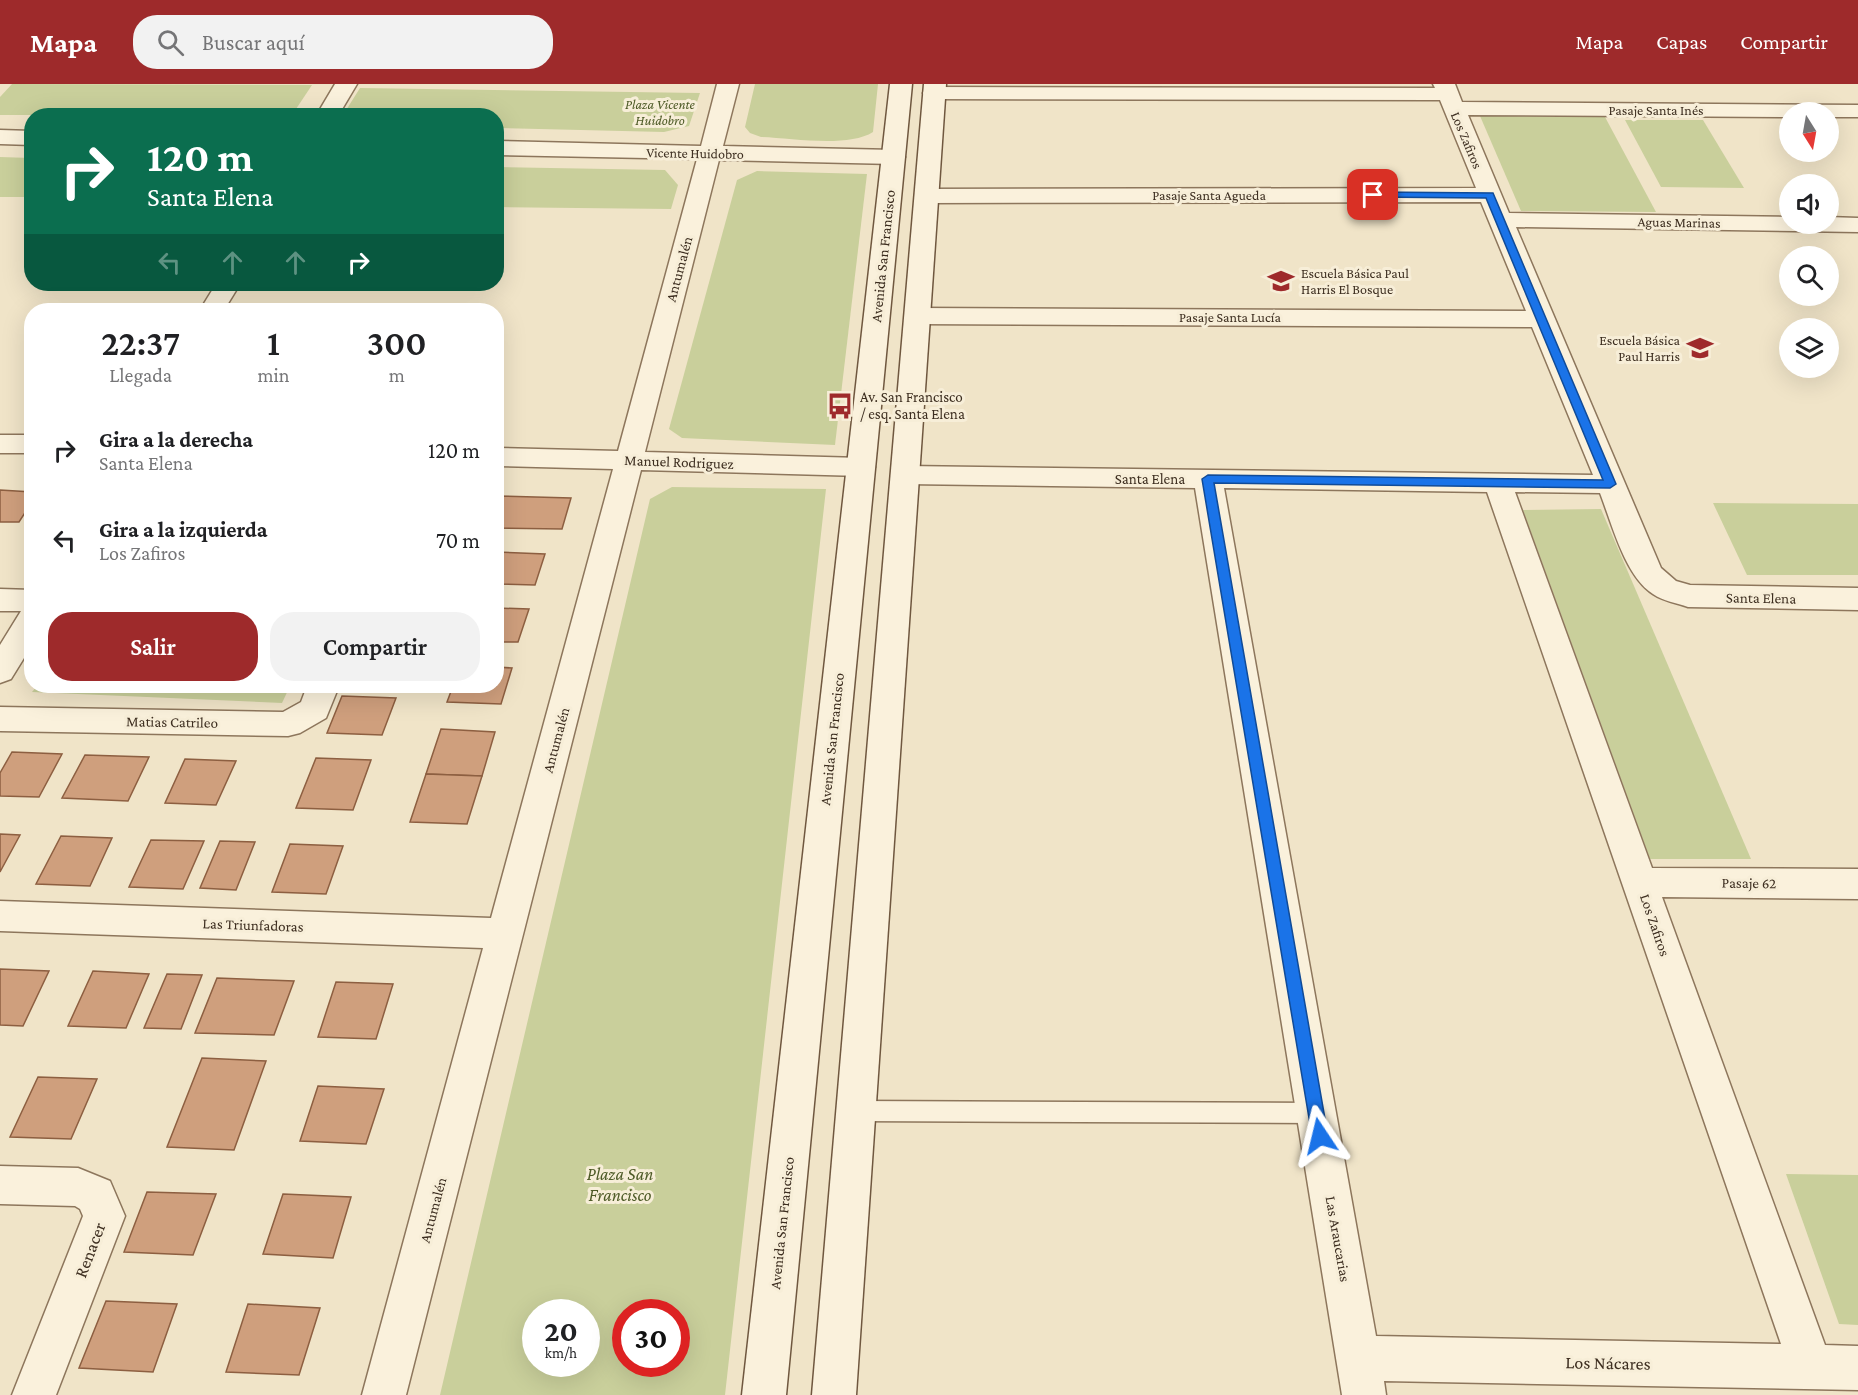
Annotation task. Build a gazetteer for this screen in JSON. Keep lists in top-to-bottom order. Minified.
{"streets":{"street":["Pasaje Santa Inés","Los Zafiros","Vicente Huidobro","Pasaje Santa Agueda","Aguas Marinas","Avenida San Francisco","Antumalén","Pasaje Santa Lucía","Manuel Rodriguez","Santa Elena","Matias Catrileo","Pasaje 62","Las Triunfadoras","Las Araucarias","Renacer","Los Nácares"]},"crossings":[["Pasaje Santa Inés","Los Zafiros"],["Los Zafiros","Pasaje Santa Agueda"],["Los Zafiros","Aguas Marinas"],["Los Zafiros","Pasaje Santa Lucía"],["Los Zafiros","Santa Elena"],["Los Zafiros","Pasaje 62"],["Los Zafiros","Los Nácares"],["Vicente Huidobro","Avenida San Francisco"],["Vicente Huidobro","Antumalén"],["Avenida San Francisco","Manuel Rodriguez"],["Antumalén","Manuel Rodriguez"],["Antumalén","Las Triunfadoras"],["Santa Elena","Las Araucarias"],["Las Araucarias","Los Nácares"]],"parks":["Plaza Vicente Huidobro","Plaza San Francisco"],"places":{"school or university":["Escuela Básica Paul Harris El Bosque","Escuela Básica Paul Harris"],"bus stop":["Av. San Francisco / esq. Santa Elena"]},"north":"bottom","page":{"header":"Mapa","search":"Buscar aquí","nav":["Mapa","Capas","Compartir"],"turn":["120 m","Santa Elena"],"eta":["22:37","Llegada","1","min","300","m"],"list":[{"name":"Gira a la derecha","note":"Santa Elena","value":"120 m"},{"name":"Gira a la izquierda","note":"Los Zafiros","value":"70 m"}],"buttons":["Salir","Compartir"],"speed":"20 km/h","limit":"30"}}
